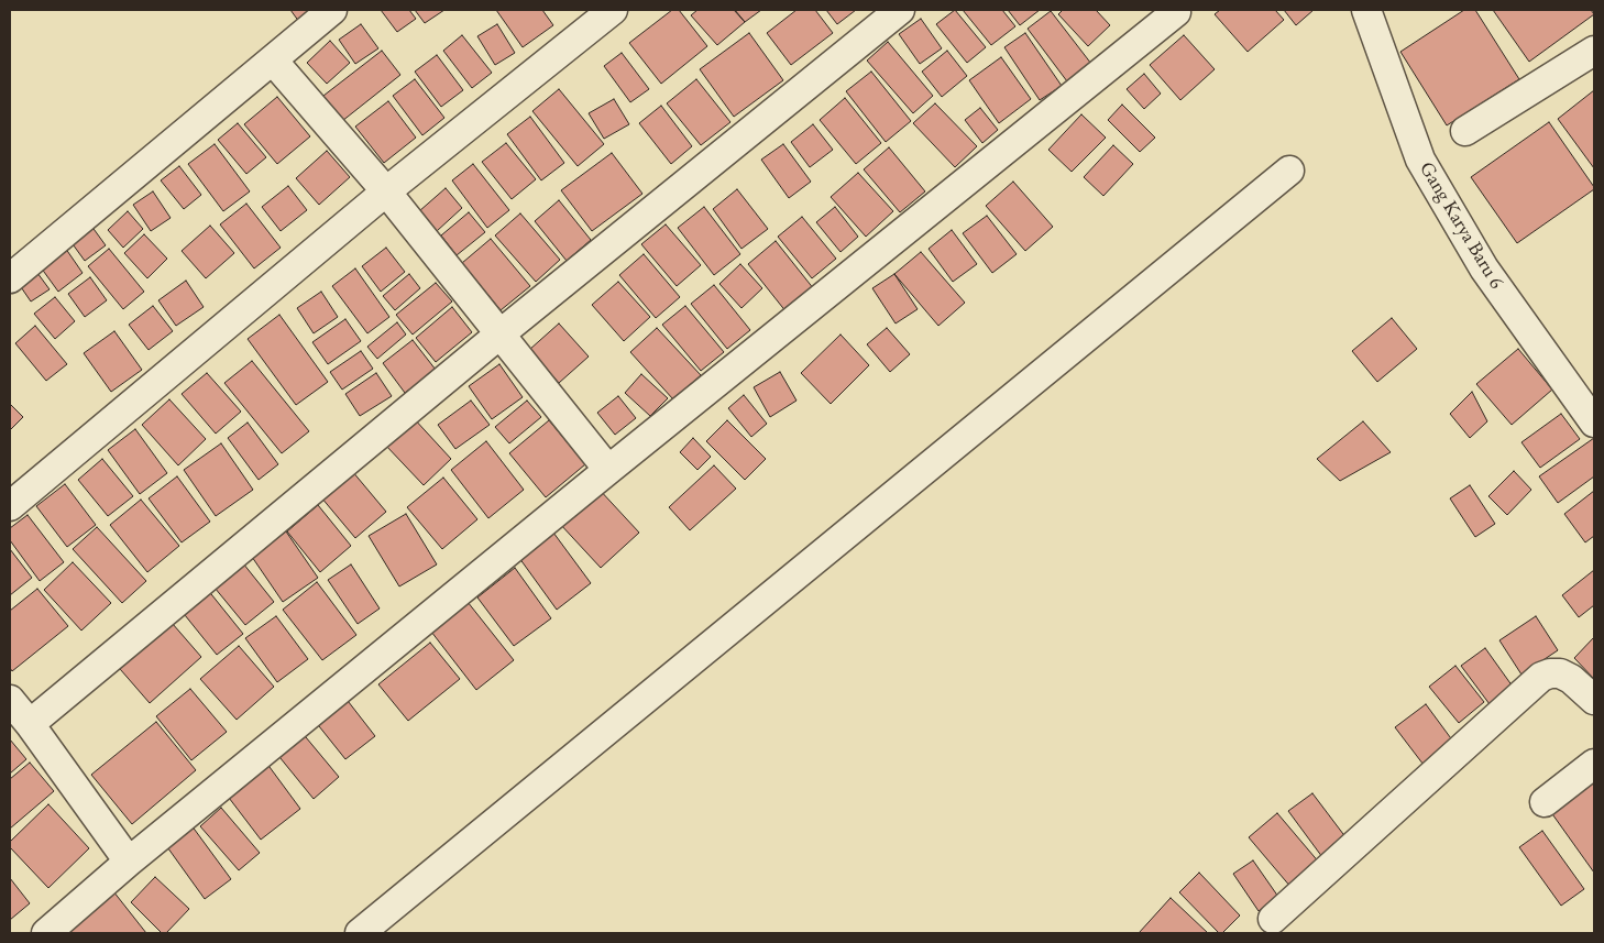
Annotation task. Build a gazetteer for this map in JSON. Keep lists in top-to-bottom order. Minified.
{"streets":{"street":["Gang Karya Baru 6"]}}
